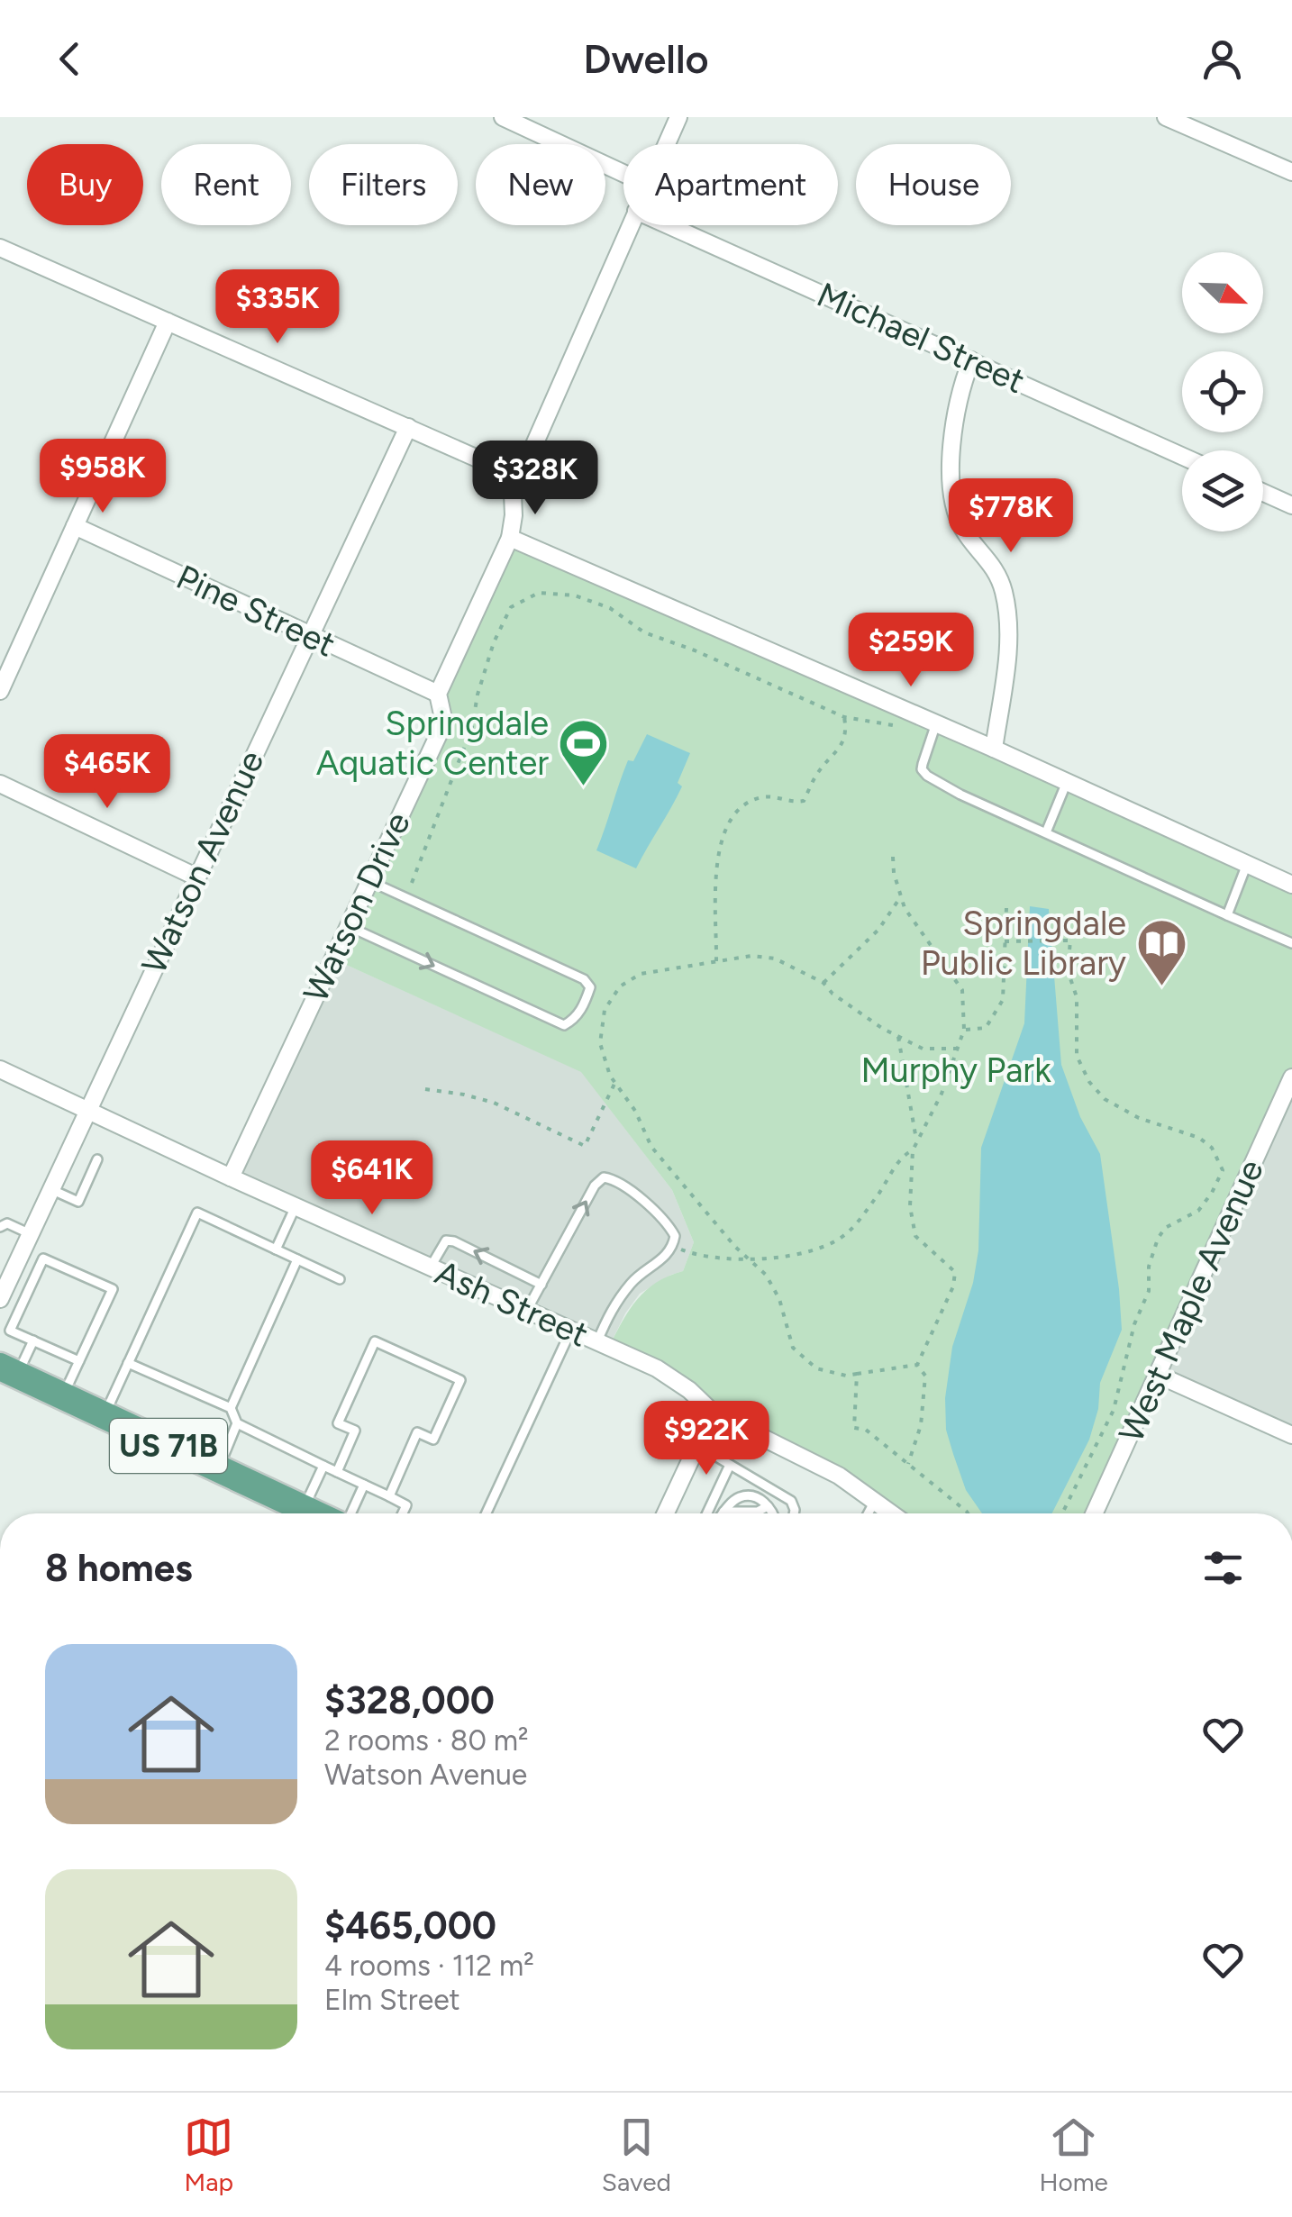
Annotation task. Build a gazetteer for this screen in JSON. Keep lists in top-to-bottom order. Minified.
{"streets":{"main road":["US 71B"],"street":["Michael Street","Pine Street","Watson Avenue","Watson Drive","West Maple Avenue","Ash Street"]},"crossings":[["Pine Street","Watson Avenue"],["Pine Street","Watson Drive"],["Watson Avenue","Ash Street"],["Watson Drive","Ash Street"]],"parks":["Murphy Park"],"places":{"sports":["Springdale Aquatic Center"],"library":["Springdale Public Library"]},"north":"bottom right","page":{"header":"Dwello","chip":["Buy","Rent","Filters","New","Apartment","House"],"price":["$335K","$958K","$328K","$778K","$259K","$465K","$641K","$922K"],"heading":"8 homes","list":[{"name":"$328,000","note":"2 rooms · 80 m² · Watson Avenue"},{"name":"$465,000","note":"4 rooms · 112 m² · Elm Street"}],"tabs":["Map","Saved","Home"]}}
